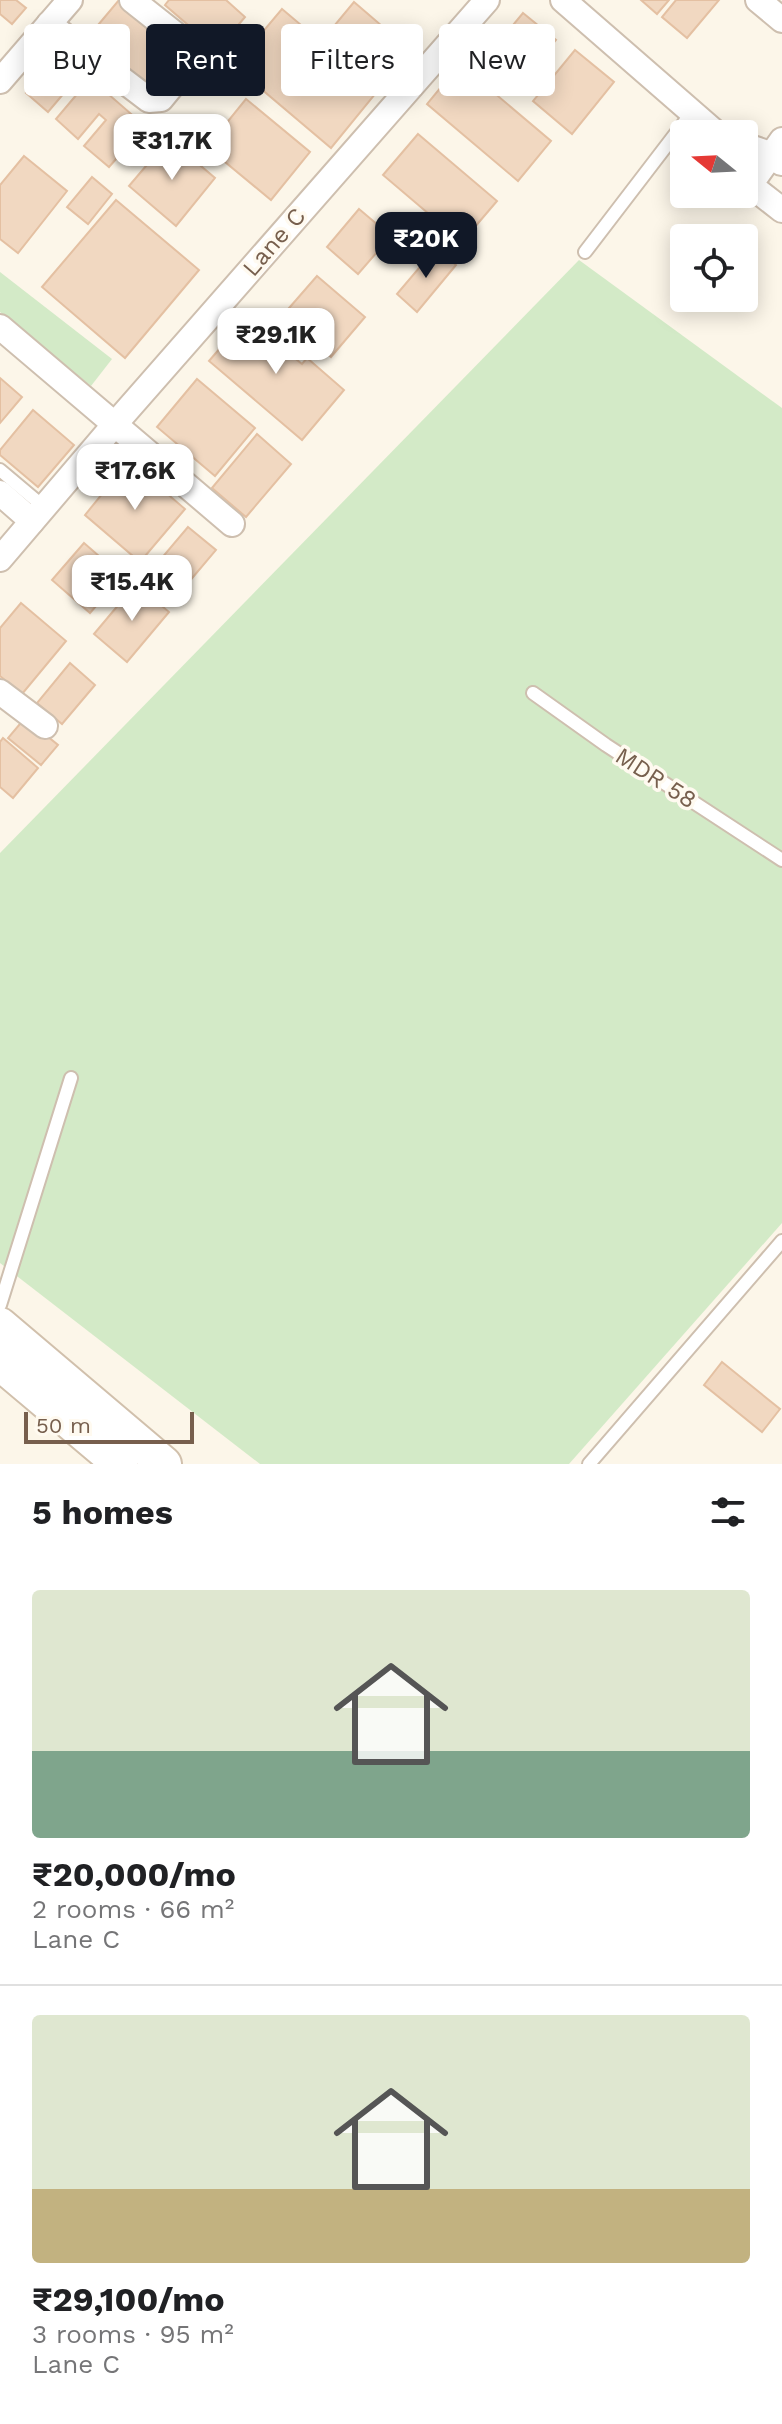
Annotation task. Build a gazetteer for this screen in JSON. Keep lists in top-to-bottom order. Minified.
{"streets":{"street":["Lane C"],"lane":["MDR 58"]},"scale_bar":"50 m","north":"left","page":{"chip":["Buy","Rent","Filters","New"],"price":["₹31.7K","₹20K","₹29.1K","₹17.6K","₹15.4K"],"scale":"50 m","heading":"5 homes","list":[{"name":"₹20,000/mo","note":"2 rooms · 66 m² · Lane C"},{"name":"₹29,100/mo","note":"3 rooms · 95 m² · Lane C"}]}}
